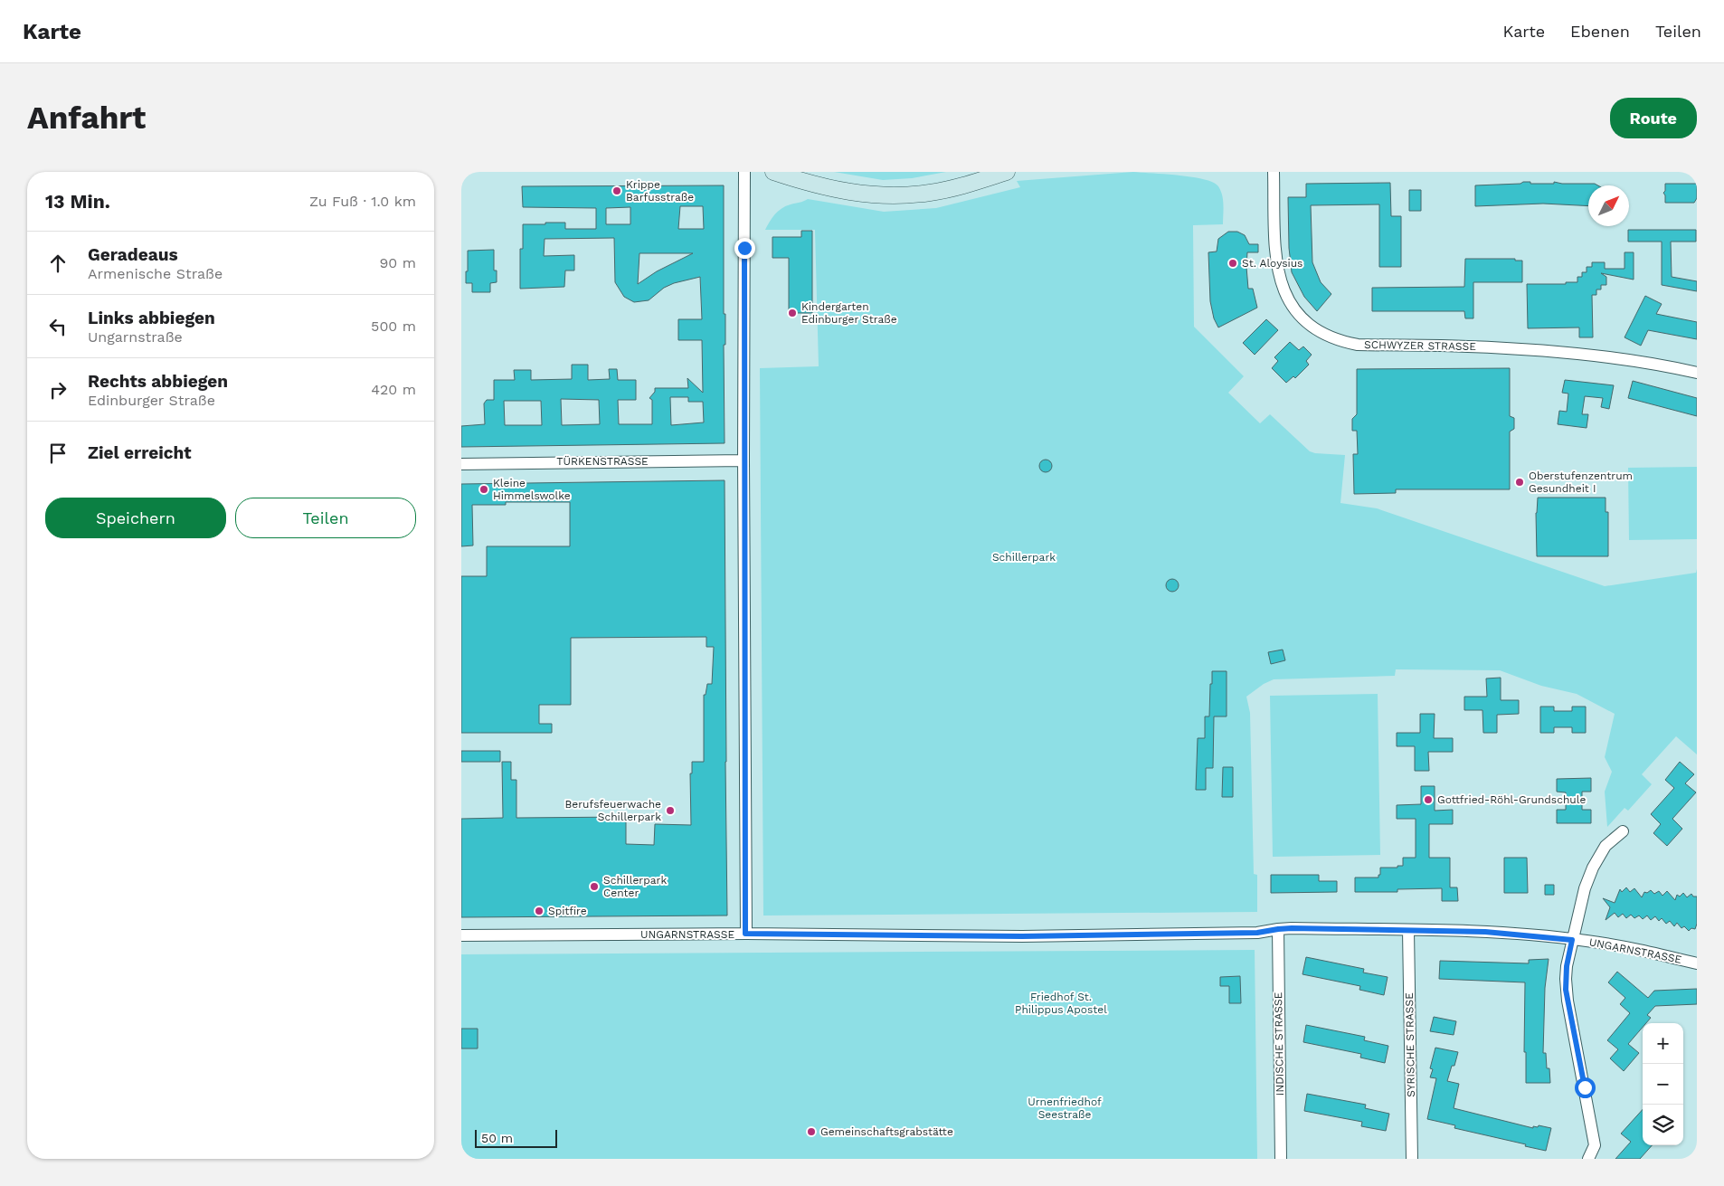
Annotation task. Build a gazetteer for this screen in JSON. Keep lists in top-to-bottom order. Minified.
{"streets":{"street":["SCHWYZER STRASSE","TÜRKENSTRASSE","UNGARNSTRASSE","INDISCHE STRASSE","SYRISCHE STRASSE"]},"crossings":[["UNGARNSTRASSE","INDISCHE STRASSE"],["UNGARNSTRASSE","SYRISCHE STRASSE"]],"parks":["Schillerpark","Friedhof St. Philippus Apostel","Urnenfriedhof Seestraße"],"places":["Krippe Barfusstraße","St. Aloysius","Kindergarten Edinburger Straße","Oberstufenzentrum Gesundheit I","Kleine Himmelswolke","Gottfried-Röhl-Grundschule","Berufsfeuerwache Schillerpark","Schillerpark Center","Spitfire","Gemeinschaftsgrabstätte"],"scale_bar":"50 m","north":"top right","page":{"header":"Karte","nav":["Karte","Ebenen","Teilen"],"buttons":["Route",["Speichern","Teilen"]],"title":"Anfahrt","heading":["13 Min.","Zu Fuß · 1.0 km"],"list":[["Geradeaus","Armenische Straße","90 m"],["Links abbiegen","Ungarnstraße","500 m"],["Rechts abbiegen","Edinburger Straße","420 m"],"Ziel erreicht"],"map_buttons":["+","−"],"scale":"50 m"}}
